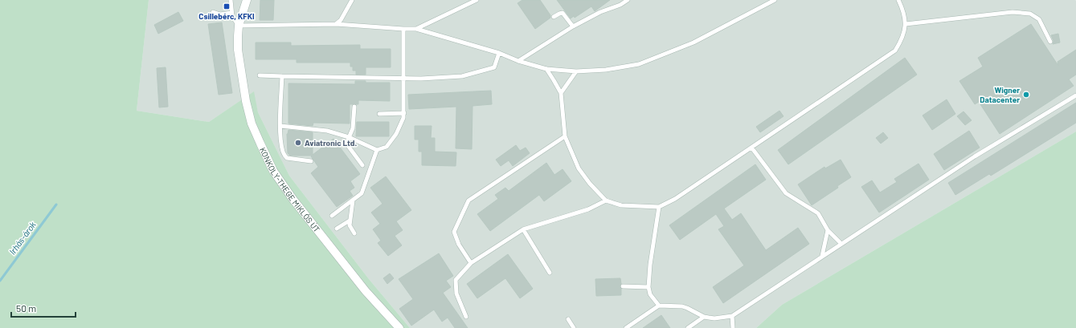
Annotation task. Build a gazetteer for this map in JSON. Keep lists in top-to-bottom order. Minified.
{"streets":{"street":["KONKOLY-THEGE MIKLÓS ÚT"]},"water":["Irhás-árok"],"places":{"transit":["Csillebérc, KFKI"],"other":["Wigner Datacenter","Aviatronic Ltd."]},"scale_bar":"50 m"}
